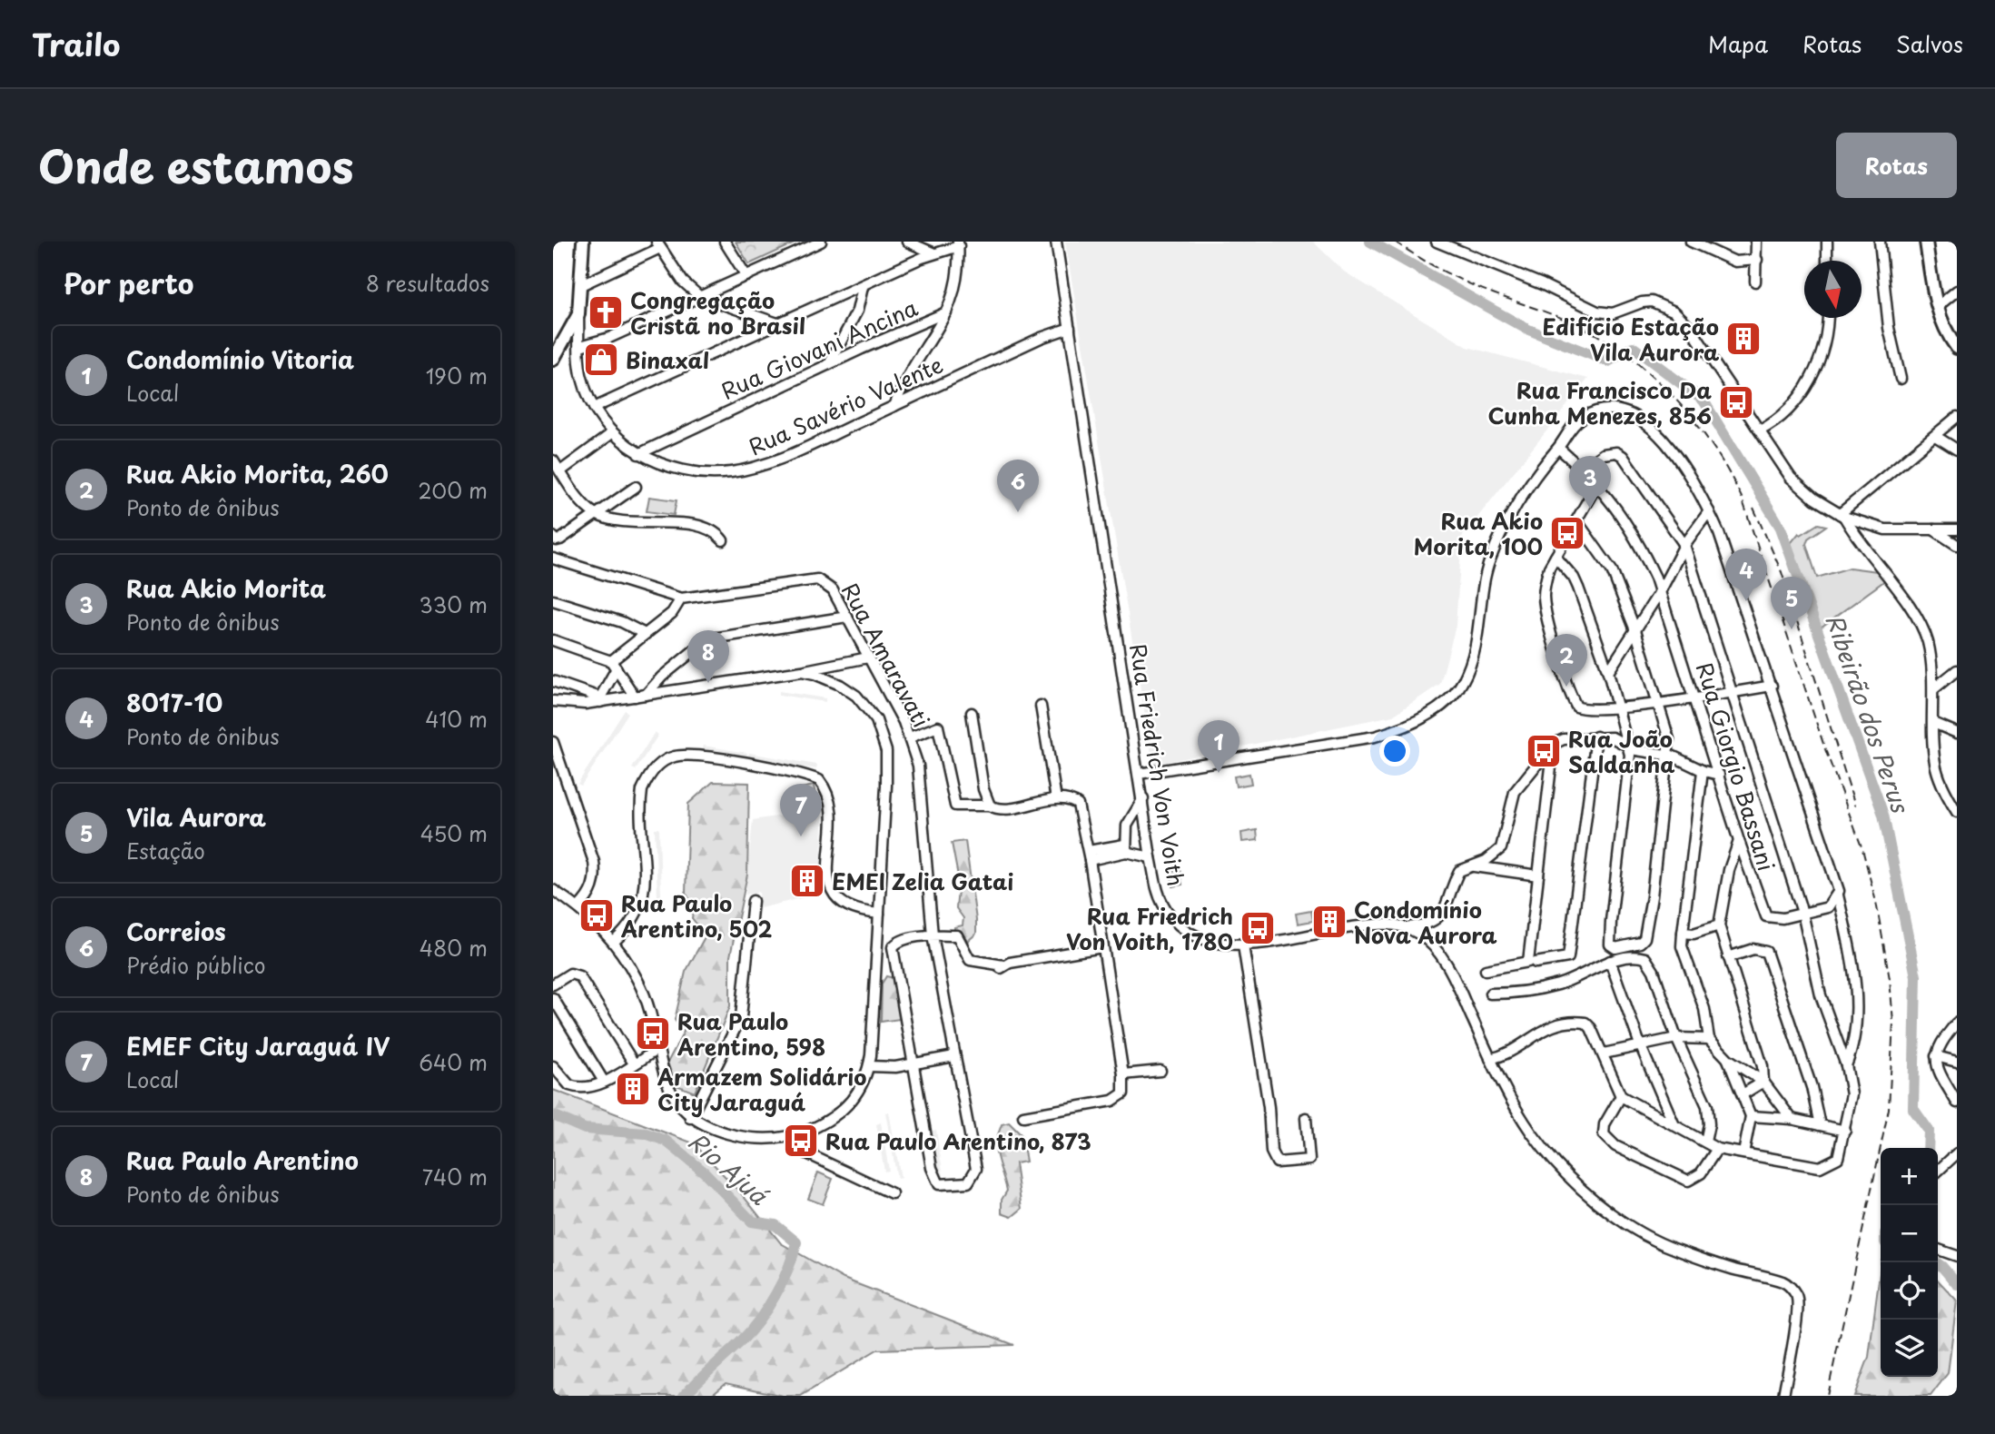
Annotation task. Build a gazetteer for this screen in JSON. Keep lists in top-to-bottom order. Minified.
{"streets":{"street":["Rua Giovani Ancina","Rua Savério Valente","Rua Amaravati","Rua Friedrich Von Voith","Rua Giorgio Bassani"]},"crossings":[["Rua Giovani Ancina","Rua Savério Valente"],["Rua Savério Valente","Rua Friedrich Von Voith"]],"water":["Ribeirão dos Perus","Rio Ajuá"],"places":{"church":["Congregação Cristã no Brasil"],"building":["Edifício Estação Vila Aurora","EMEI Zelia Gatai","Condomínio Nova Aurora","Armazem Solidário City Jaraguá"],"shop":["Binaxal"],"bus stop":["Rua Francisco Da Cunha Menezes, 856","Rua Akio Morita, 100","Rua João Saldanha","Rua Paulo Arentino, 502","Rua Friedrich Von Voith, 1780","Rua Paulo Arentino, 598","Rua Paulo Arentino, 873"]},"north":"bottom","page":{"header":"Trailo","nav":["Mapa","Rotas","Salvos"],"title":"Onde estamos","buttons":"Rotas","heading":["Por perto","8 resultados"],"list":[{"mark":"1","name":"Condomínio Vitoria","note":"Local","value":"190 m"},{"mark":"2","name":"Rua Akio Morita, 260","note":"Ponto de ônibus","value":"200 m"},{"mark":"3","name":"Rua Akio Morita","note":"Ponto de ônibus","value":"330 m"},{"mark":"4","name":"8017-10","note":"Ponto de ônibus","value":"410 m"},{"mark":"5","name":"Vila Aurora","note":"Estação","value":"450 m"},{"mark":"6","name":"Correios","note":"Prédio público","value":"480 m"},{"mark":"7","name":"EMEF City Jaraguá IV","note":"Local","value":"640 m"},{"mark":"8","name":"Rua Paulo Arentino","note":"Ponto de ônibus","value":"740 m"}],"pins":["3","6","4","5","8","2","1","7"],"map_buttons":["+","−"]}}
